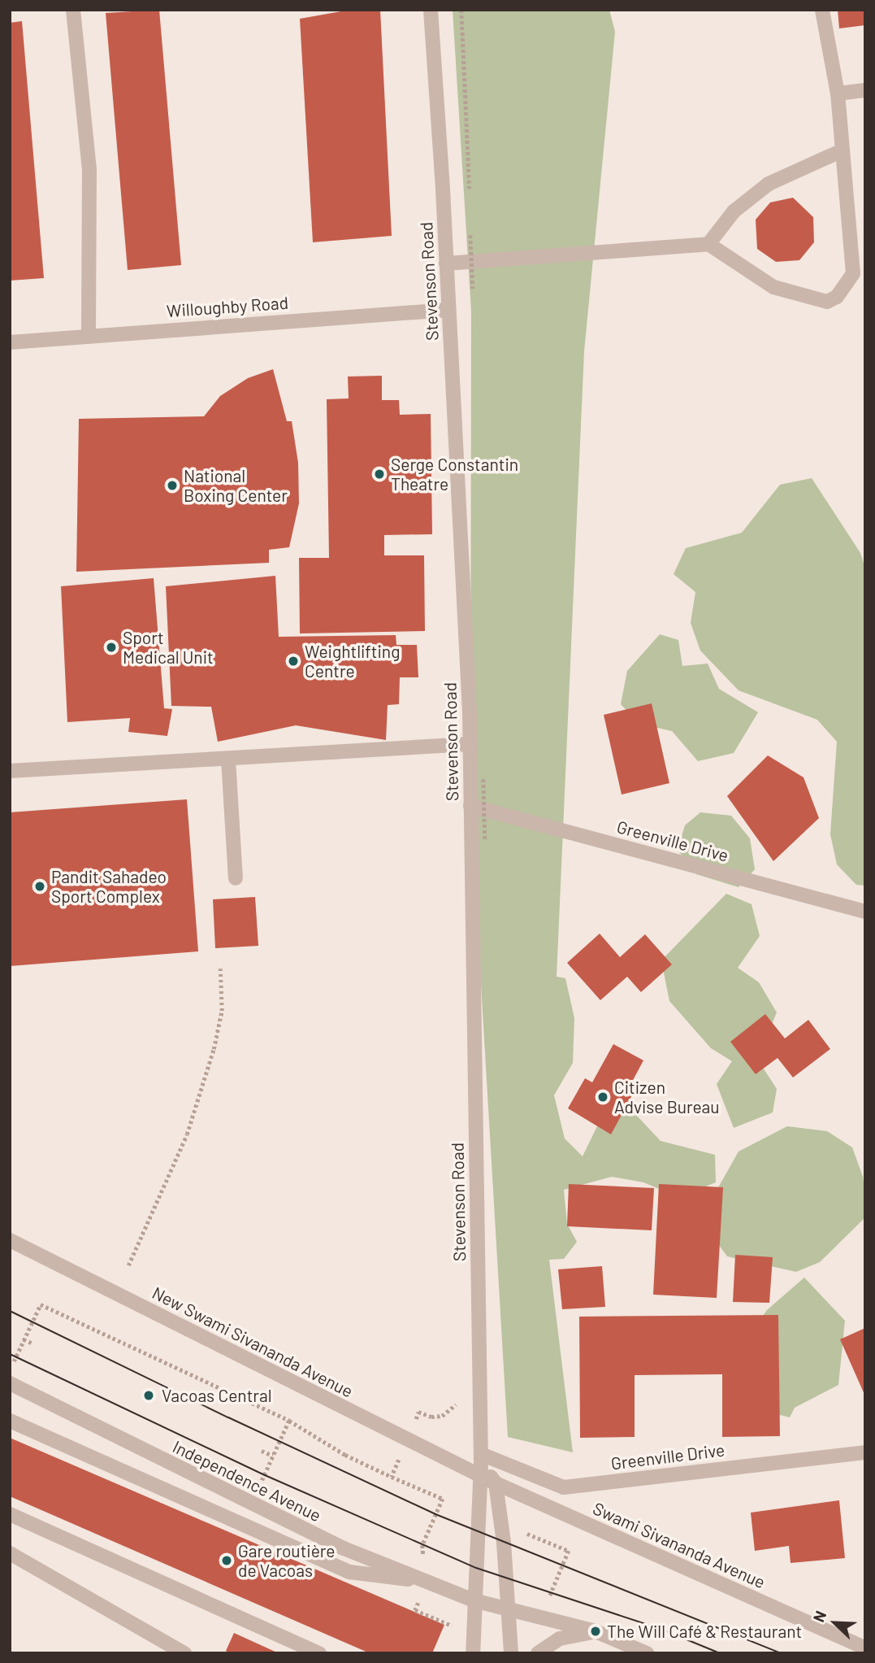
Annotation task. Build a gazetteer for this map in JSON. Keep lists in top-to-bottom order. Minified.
{"streets":{"street":["Stevenson Road","Willoughby Road","Greenville Drive","New Swami Sivananda Avenue","Independence Avenue","Swami Sivananda Avenue"]},"crossings":[["Stevenson Road","Willoughby Road"],["Stevenson Road","Greenville Drive"],["Stevenson Road","New Swami Sivananda Avenue"],["Stevenson Road","Independence Avenue"],["Greenville Drive","New Swami Sivananda Avenue"]],"places":["Serge Constantin Theatre","National Boxing Center","Sport Medical Unit","Weightlifting Centre","Pandit Sahadeo Sport Complex","Citizen Advise Bureau","Vacoas Central","Gare routière de Vacoas","The Will Café & Restaurant"],"north":"top left"}
